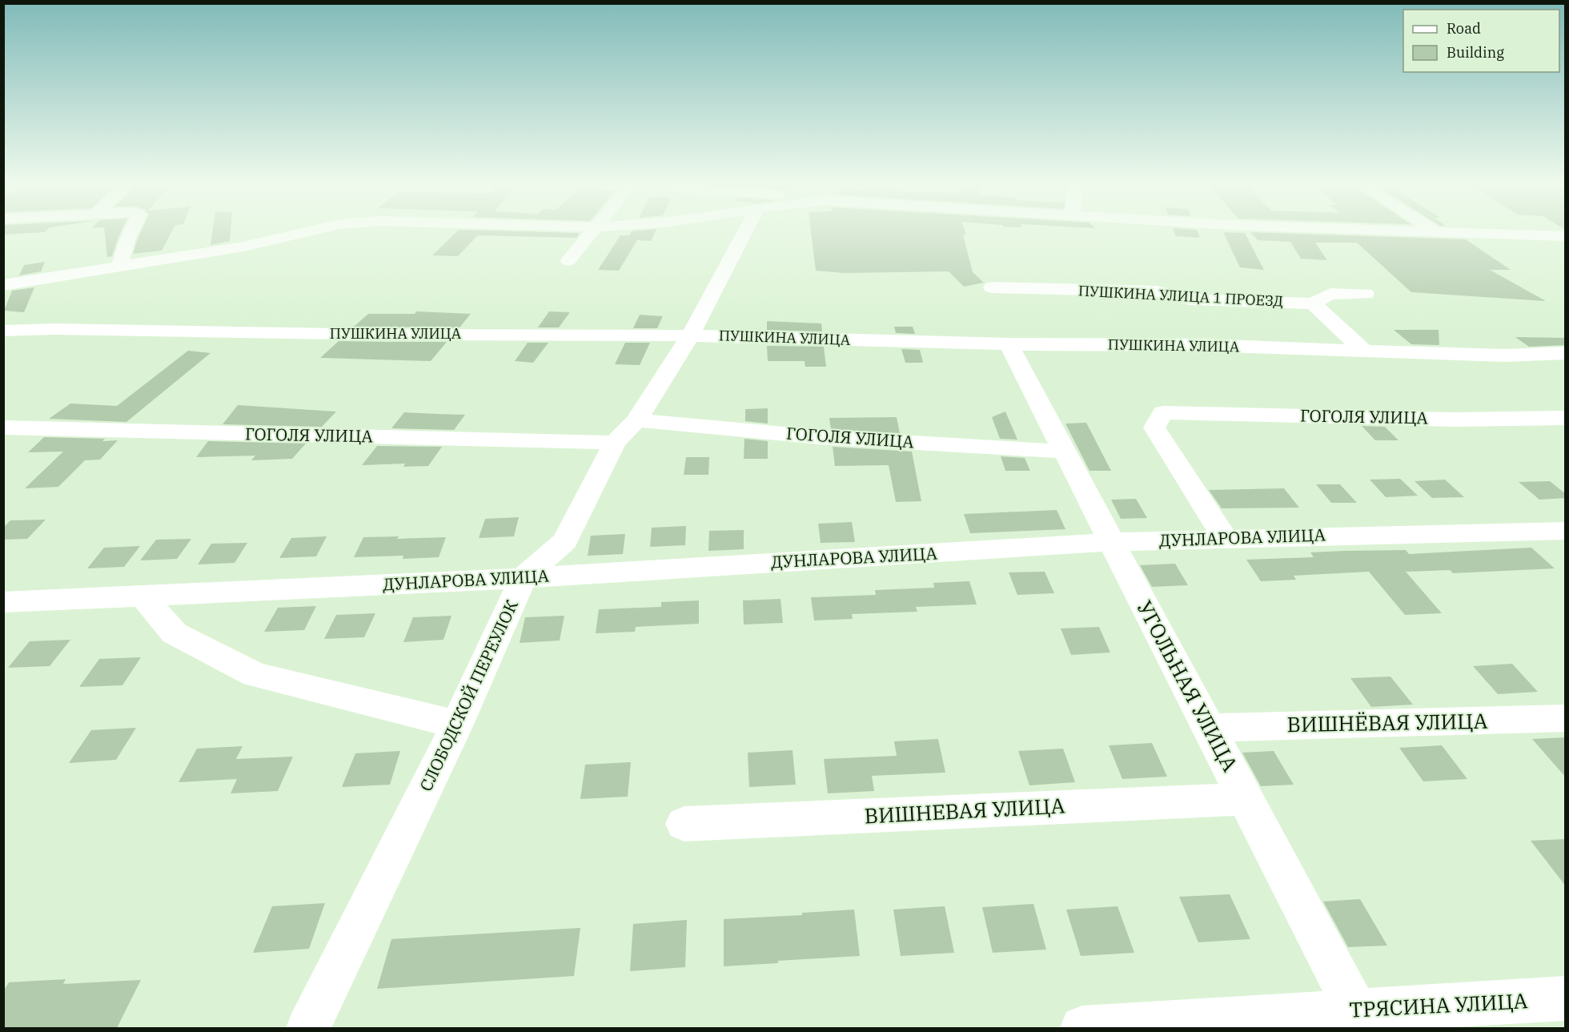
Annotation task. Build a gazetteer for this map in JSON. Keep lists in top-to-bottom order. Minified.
{"streets":{"street":["ПУШКИНА УЛИЦА 1 ПРОЕЗД","ПУШКИНА УЛИЦА","ГОГОЛЯ УЛИЦА","ДУНЛАРОВА УЛИЦА","УГОЛЬНАЯ УЛИЦА","СЛОБОДСКОЙ ПЕРЕУЛОК","ВИШНЁВАЯ УЛИЦА","ВИШНЕВАЯ УЛИЦА","ТРЯСИНА УЛИЦА"]},"crossings":[["ПУШКИНА УЛИЦА","УГОЛЬНАЯ УЛИЦА"],["ПУШКИНА УЛИЦА","СЛОБОДСКОЙ ПЕРЕУЛОК"],["ГОГОЛЯ УЛИЦА","ДУНЛАРОВА УЛИЦА"],["ГОГОЛЯ УЛИЦА","УГОЛЬНАЯ УЛИЦА"],["ГОГОЛЯ УЛИЦА","СЛОБОДСКОЙ ПЕРЕУЛОК"],["ДУНЛАРОВА УЛИЦА","УГОЛЬНАЯ УЛИЦА"],["ДУНЛАРОВА УЛИЦА","СЛОБОДСКОЙ ПЕРЕУЛОК"],["УГОЛЬНАЯ УЛИЦА","ВИШНЁВАЯ УЛИЦА"],["УГОЛЬНАЯ УЛИЦА","ВИШНЕВАЯ УЛИЦА"],["УГОЛЬНАЯ УЛИЦА","ТРЯСИНА УЛИЦА"]],"legend":["Road","Building"]}
